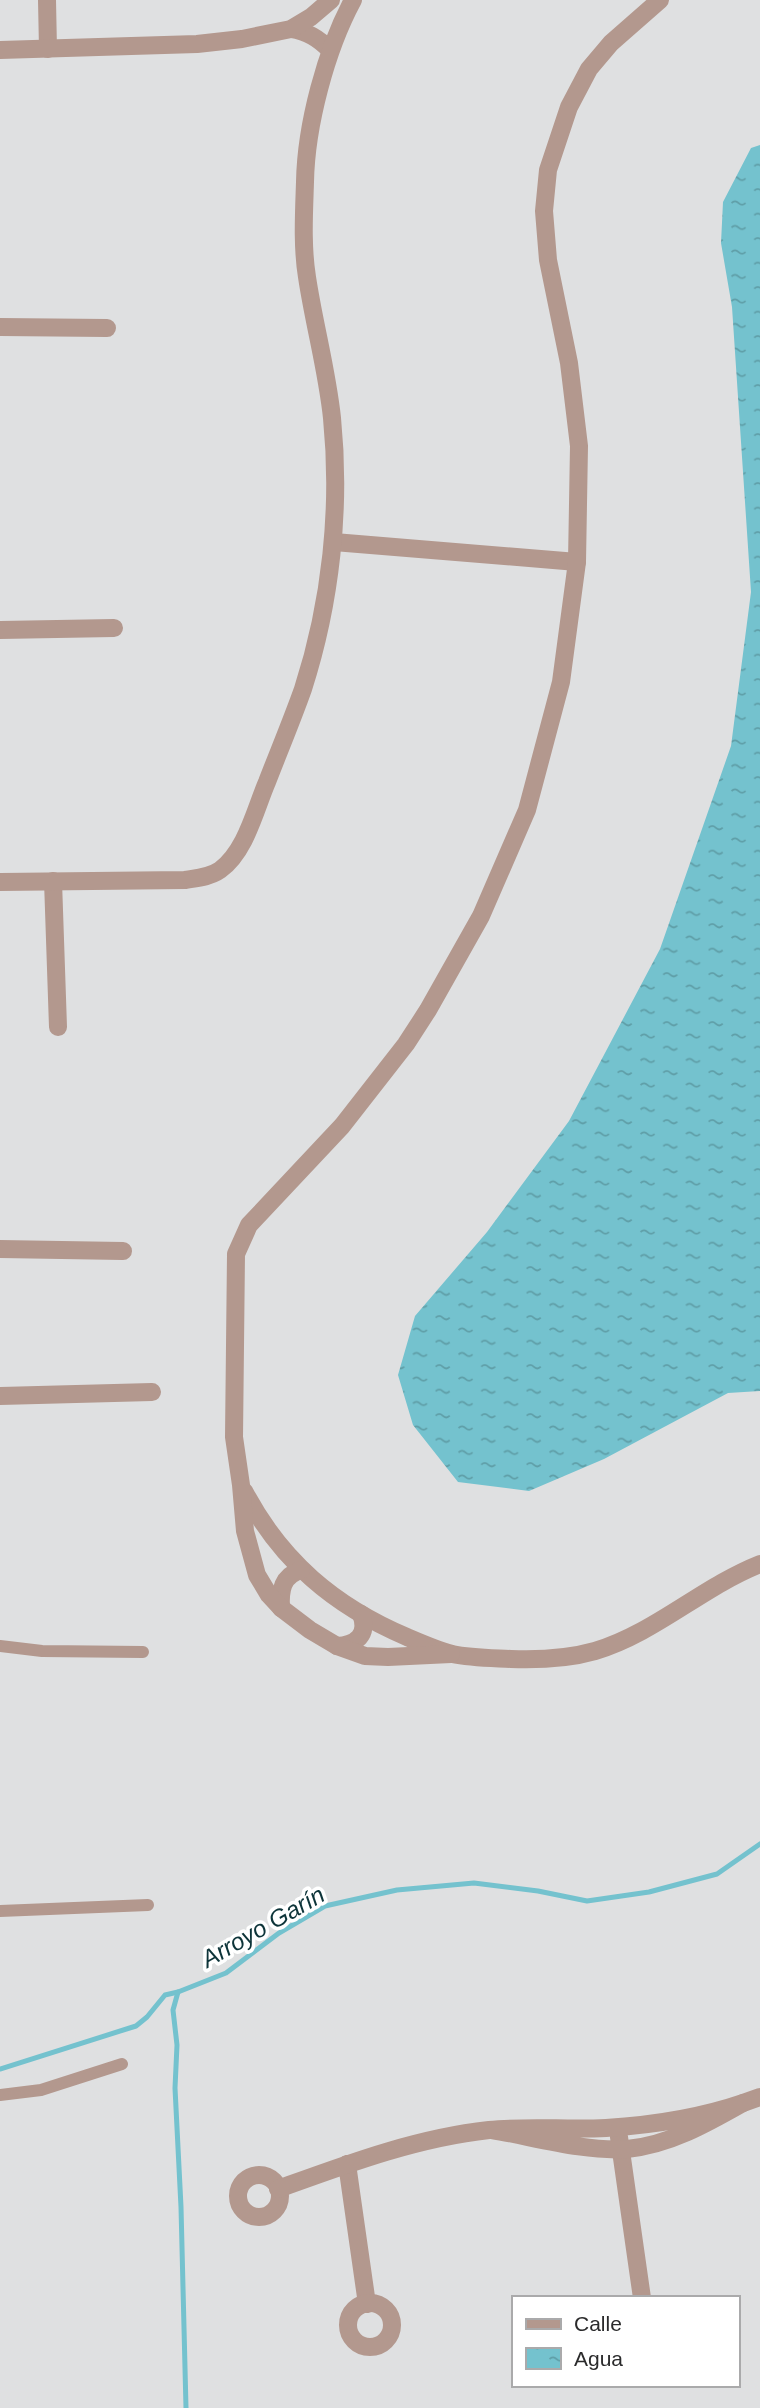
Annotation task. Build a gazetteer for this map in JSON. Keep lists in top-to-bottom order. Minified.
{"water":["Arroyo Garín"],"legend":["Calle","Agua"]}
